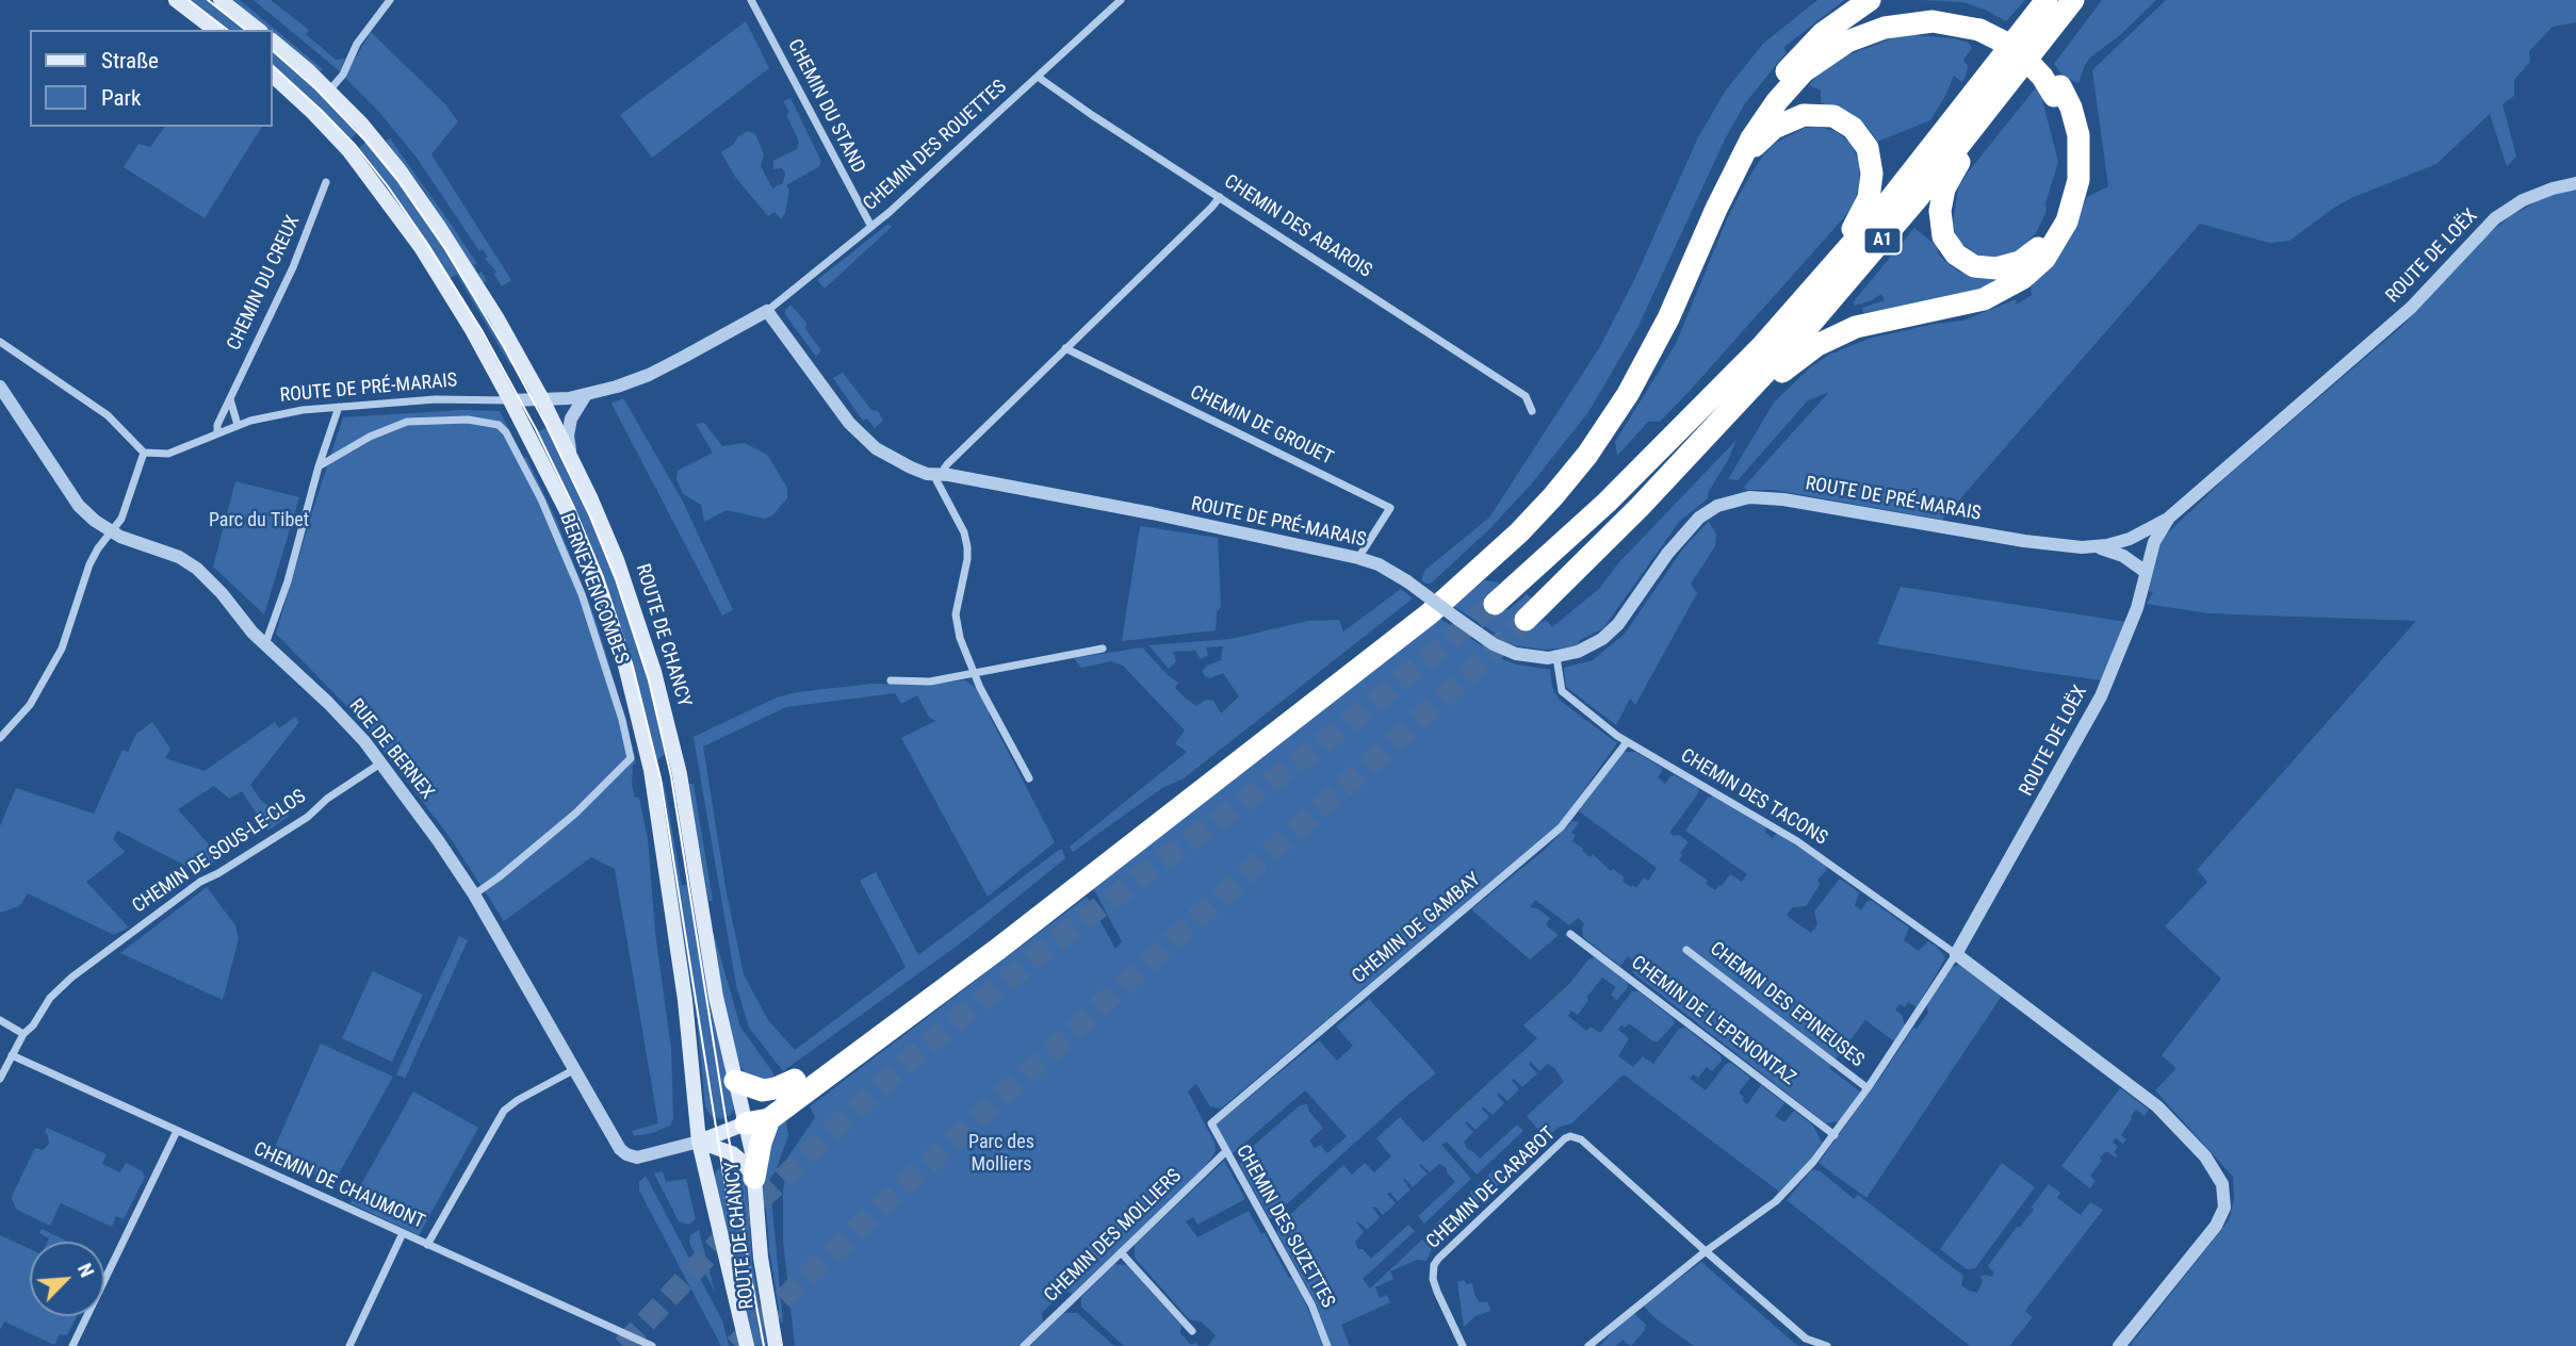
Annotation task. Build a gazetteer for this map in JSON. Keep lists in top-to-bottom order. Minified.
{"streets":{"highway":["A1"],"main road":["ROUTE DE CHANCY"],"street":["CHEMIN DU STAND","CHEMIN DES ROUETTES","CHEMIN DES ABAROIS","ROUTE DE LOËX","CHEMIN DU CREUX","ROUTE DE PRÉ-MARAIS","CHEMIN DE GROUET","BERNEX EN COMBES","RUE DE BERNEX","CHEMIN DES TACONS","CHEMIN DE SOUS-LE-CLOS","CHEMIN DE GAMBAY","CHEMIN DES EPINEUSES","CHEMIN DE L'EPENONTAZ","CHEMIN DE CHAUMONT","CHEMIN DE CARABOT","CHEMIN DES SUZETTES","CHEMIN DES MOLLIERS"]},"crossings":[["CHEMIN DU STAND","CHEMIN DES ROUETTES"],["CHEMIN DES ROUETTES","CHEMIN DES ABAROIS"],["CHEMIN DES ROUETTES","ROUTE DE PRÉ-MARAIS"],["ROUTE DE LOËX","CHEMIN DES TACONS"],["CHEMIN DU CREUX","ROUTE DE PRÉ-MARAIS"],["ROUTE DE PRÉ-MARAIS","CHEMIN DE GROUET"],["ROUTE DE PRÉ-MARAIS","ROUTE DE CHANCY"],["ROUTE DE PRÉ-MARAIS","CHEMIN DES TACONS"],["BERNEX EN COMBES","RUE DE BERNEX"],["ROUTE DE CHANCY","RUE DE BERNEX"],["RUE DE BERNEX","CHEMIN DE SOUS-LE-CLOS"],["CHEMIN DES TACONS","CHEMIN DE GAMBAY"],["CHEMIN DE SOUS-LE-CLOS","CHEMIN DE CHAUMONT"],["CHEMIN DE GAMBAY","CHEMIN DES SUZETTES"],["CHEMIN DES SUZETTES","CHEMIN DES MOLLIERS"]],"parks":["Parc du Tibet","Parc des Molliers"],"legend":["Straße","Park"],"north":"top right"}
